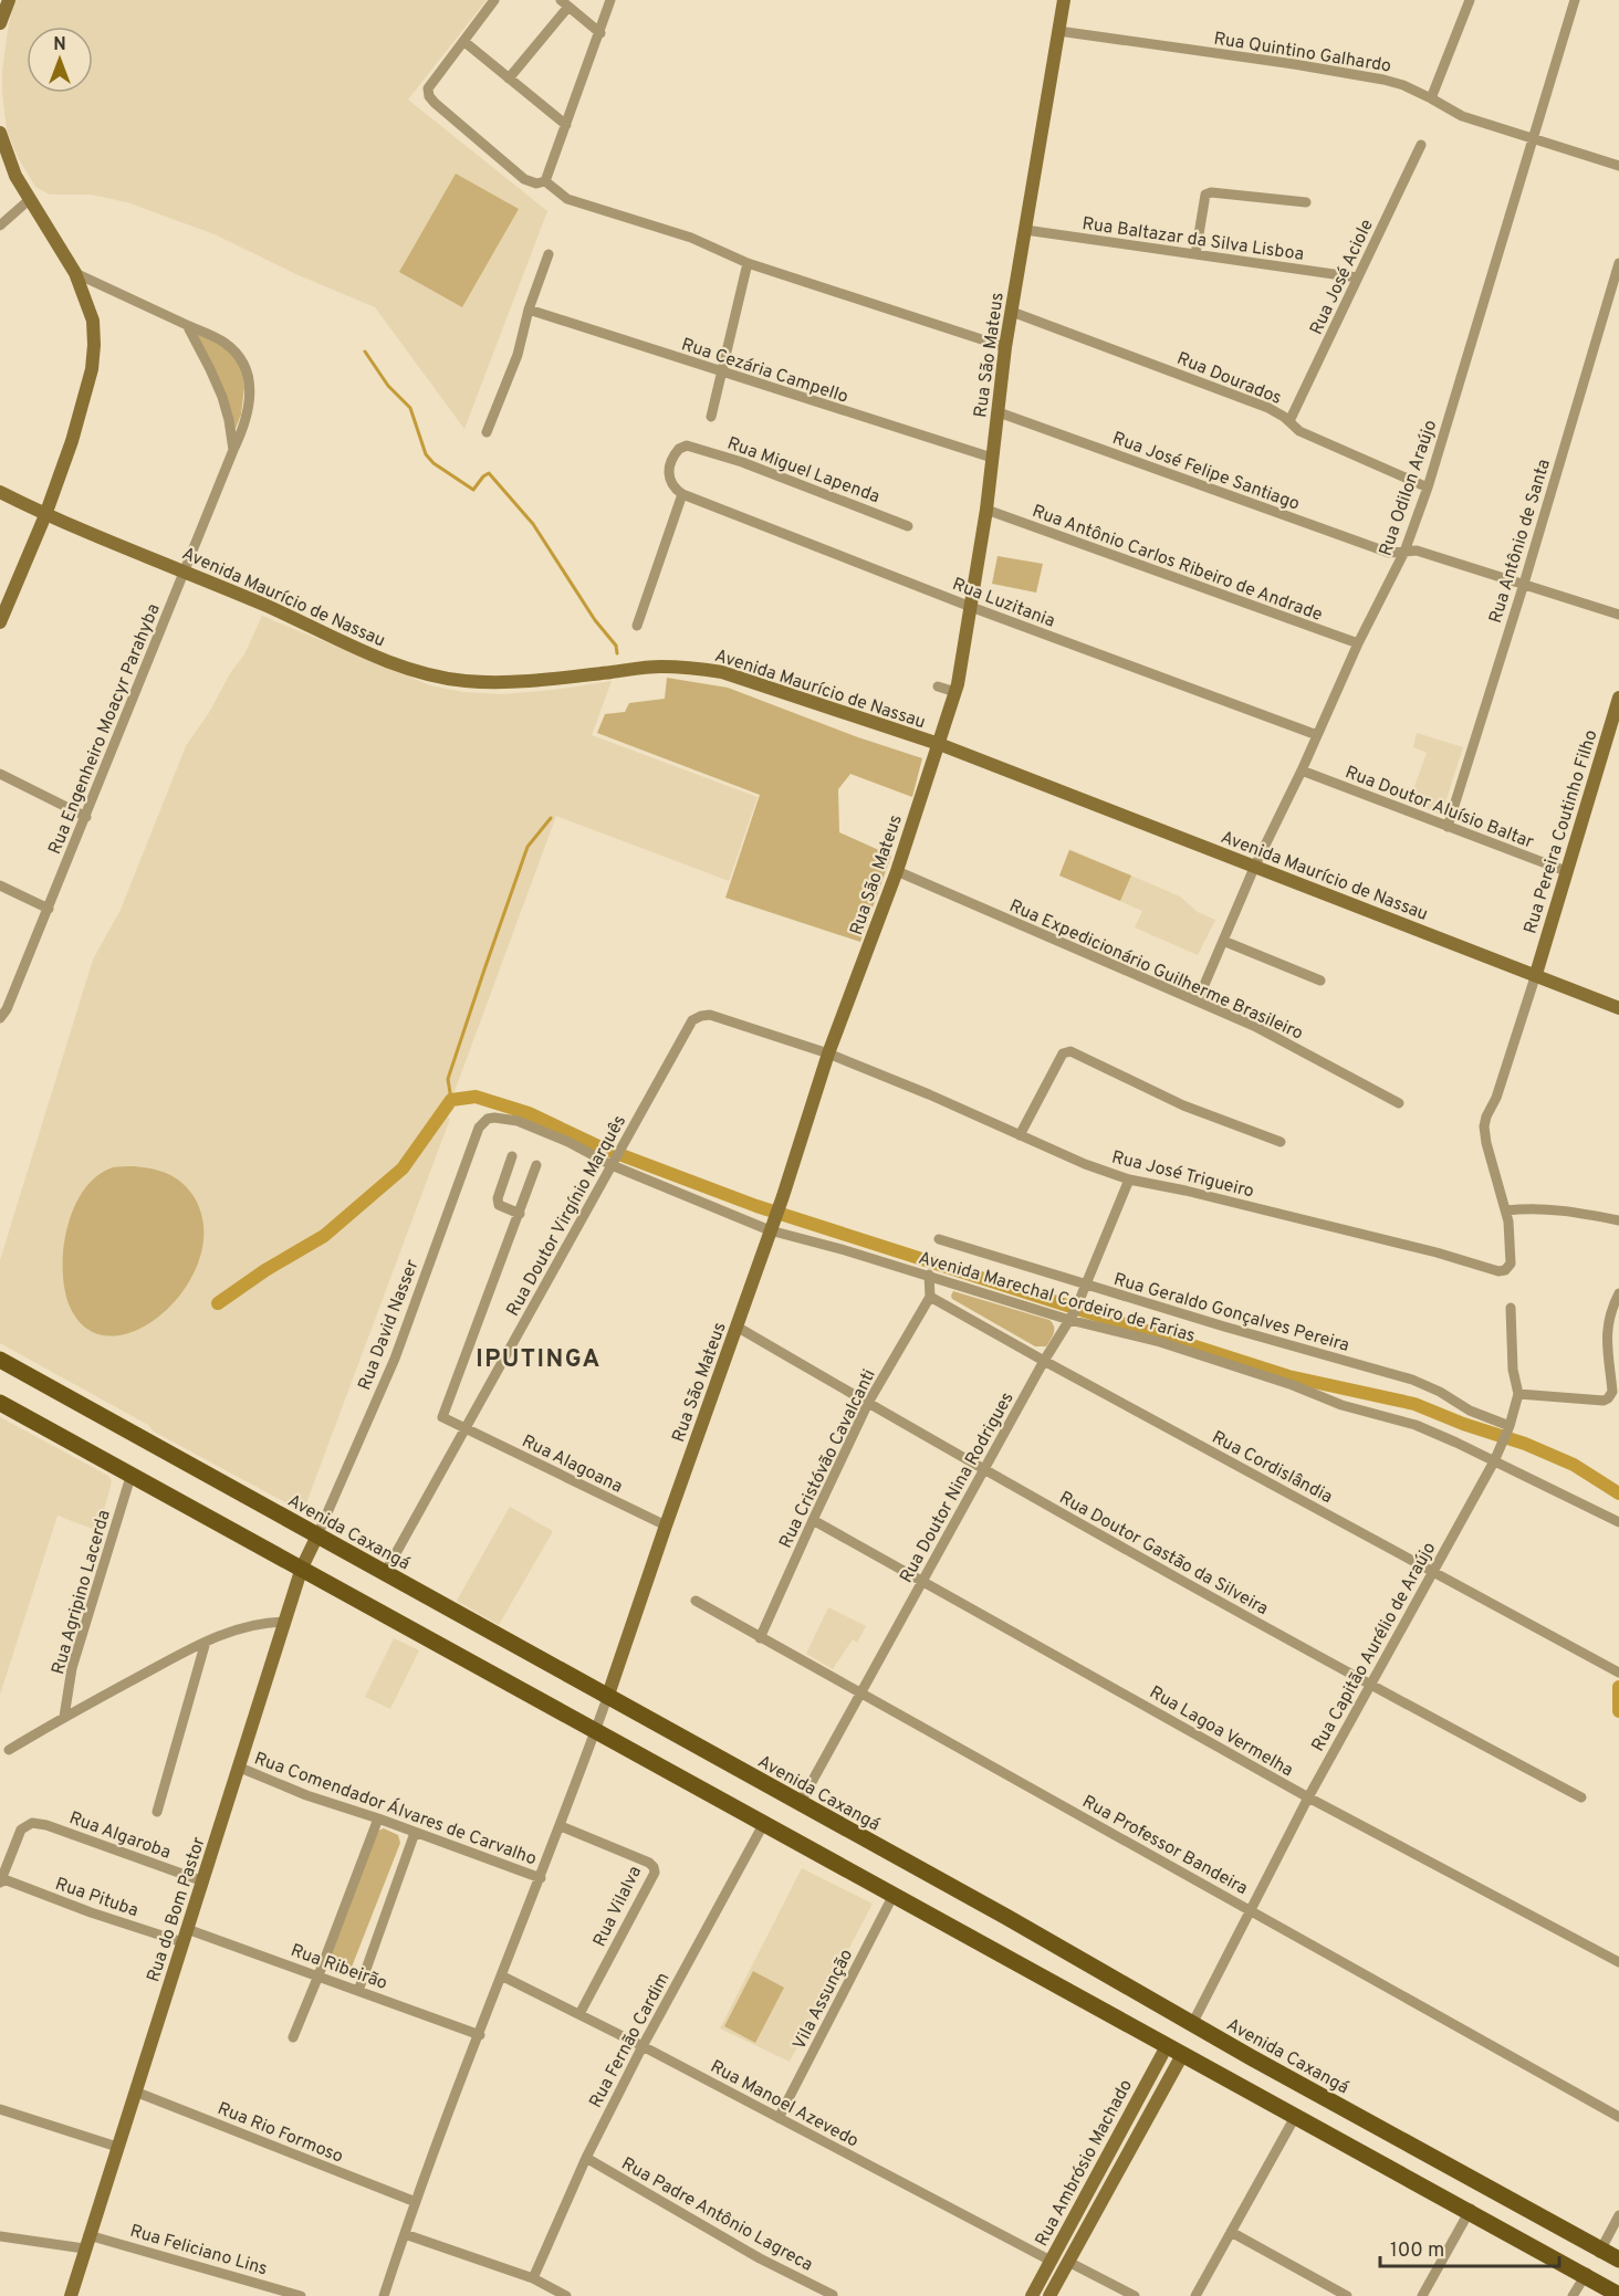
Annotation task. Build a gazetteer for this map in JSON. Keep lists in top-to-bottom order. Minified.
{"streets":{"main road":["Avenida Caxangá"],"street":["Rua Quintino Galhardo","Rua Baltazar da Silva Lisboa","Rua José Aciole","Rua São Mateus","Rua Cezária Campello","Rua Dourados","Rua Miguel Lapenda","Rua José Felipe Santiago","Rua Odilon Araújo","Rua Antônio de Santa","Rua Antônio Carlos Ribeiro de Andrade","Avenida Maurício de Nassau","Rua Luzitania","Rua Engenheiro Moacyr Parahyba","Rua Doutor Aluísio Baltar","Rua Pereira Coutinho Filho","Rua Expedicionário Guilherme Brasileiro","Rua José Trigueiro","Rua Doutor Virgínio Marquês","Avenida Marechal Cordeiro de Farias","Rua Geraldo Gonçalves Pereira","Rua David Nasser","Rua Cristóvão Cavalcanti","Rua Alagoana","Rua Cordislândia","Rua Doutor Nina Rodrigues","Rua Doutor Gastão da Silveira","Rua Agripino Lacerda","Rua Capitão Aurélio de Araújo","Rua Lagoa Vermelha","Rua Comendador Álvares de Carvalho","Rua Algaroba","Rua Professor Bandeira","Rua Pituba","Rua Vilalva","Rua do Bom Pastor","Rua Ribeirão","Vila Assunção","Rua Fernão Cardim","Rua Manoel Azevedo","Rua Rio Formoso","Rua Ambrósio Machado","Rua Padre Antônio Lagreca","Rua Feliciano Lins"]},"crossings":[["Rua Quintino Galhardo","Rua São Mateus"],["Rua Quintino Galhardo","Rua Odilon Araújo"],["Rua Baltazar da Silva Lisboa","Rua José Aciole"],["Rua Baltazar da Silva Lisboa","Rua São Mateus"],["Rua José Aciole","Rua Dourados"],["Rua São Mateus","Rua Cezária Campello"],["Rua São Mateus","Rua Dourados"],["Rua São Mateus","Rua José Felipe Santiago"],["Rua São Mateus","Rua Antônio Carlos Ribeiro de Andrade"],["Rua São Mateus","Avenida Maurício de Nassau"],["Rua São Mateus","Rua Luzitania"],["Rua São Mateus","Rua Expedicionário Guilherme Brasileiro"],["Rua São Mateus","Rua José Trigueiro"],["Rua São Mateus","Avenida Marechal Cordeiro de Farias"],["Rua São Mateus","Rua Alagoana"],["Rua São Mateus","Avenida Caxangá"],["Rua São Mateus","Rua Doutor Gastão da Silveira"],["Rua São Mateus","Rua Comendador Álvares de Carvalho"],["Rua São Mateus","Rua Vilalva"],["Rua São Mateus","Rua Ribeirão"],["Rua São Mateus","Rua Manoel Azevedo"],["Rua São Mateus","Rua Rio Formoso"],["Rua Dourados","Rua Odilon Araújo"],["Rua Miguel Lapenda","Rua Luzitania"],["Rua José Felipe Santiago","Rua Odilon Araújo"],["Rua José Felipe Santiago","Rua Antônio de Santa"],["Rua Odilon Araújo","Rua Antônio Carlos Ribeiro de Andrade"],["Rua Odilon Araújo","Avenida Maurício de Nassau"],["Rua Odilon Araújo","Rua Luzitania"],["Rua Odilon Araújo","Rua Doutor Aluísio Baltar"],["Rua Odilon Araújo","Rua Expedicionário Guilherme Brasileiro"],["Rua Antônio de Santa","Rua Doutor Aluísio Baltar"],["Avenida Maurício de Nassau","Rua Engenheiro Moacyr Parahyba"],["Avenida Maurício de Nassau","Rua Pereira Coutinho Filho"],["Rua Doutor Aluísio Baltar","Rua Pereira Coutinho Filho"],["Rua José Trigueiro","Rua Doutor Virgínio Marquês"],["Rua José Trigueiro","Rua Doutor Nina Rodrigues"],["Rua Doutor Virgínio Marquês","Avenida Marechal Cordeiro de Farias"],["Rua Doutor Virgínio Marquês","Rua Alagoana"],["Rua Doutor Virgínio Marquês","Avenida Caxangá"],["Avenida Marechal Cordeiro de Farias","Rua David Nasser"],["Avenida Marechal Cordeiro de Farias","Rua Doutor Nina Rodrigues"],["Avenida Marechal Cordeiro de Farias","Rua Capitão Aurélio de Araújo"],["Rua Geraldo Gonçalves Pereira","Rua Doutor Nina Rodrigues"],["Rua Geraldo Gonçalves Pereira","Rua Capitão Aurélio de Araújo"],["Rua David Nasser","Avenida Caxangá"],["Rua David Nasser","Rua do Bom Pastor"],["Rua Cristóvão Cavalcanti","Rua Cordislândia"],["Rua Cristóvão Cavalcanti","Rua Doutor Gastão da Silveira"],["Rua Cristóvão Cavalcanti","Rua Lagoa Vermelha"],["Rua Cristóvão Cavalcanti","Rua Professor Bandeira"],["Rua Cordislândia","Rua Doutor Nina Rodrigues"],["Rua Cordislândia","Rua Capitão Aurélio de Araújo"],["Rua Doutor Nina Rodrigues","Avenida Caxangá"],["Rua Doutor Nina Rodrigues","Rua Doutor Gastão da Silveira"],["Rua Doutor Nina Rodrigues","Rua Lagoa Vermelha"],["Rua Doutor Nina Rodrigues","Rua Professor Bandeira"],["Avenida Caxangá","Rua Capitão Aurélio de Araújo"],["Avenida Caxangá","Rua do Bom Pastor"],["Rua Doutor Gastão da Silveira","Rua Capitão Aurélio de Araújo"],["Rua Capitão Aurélio de Araújo","Rua Lagoa Vermelha"],["Rua Capitão Aurélio de Araújo","Rua Professor Bandeira"],["Rua Comendador Álvares de Carvalho","Rua do Bom Pastor"],["Rua Algaroba","Rua Pituba"],["Rua Algaroba","Rua do Bom Pastor"],["Rua Pituba","Rua do Bom Pastor"],["Rua Pituba","Rua Ribeirão"],["Rua Vilalva","Rua Manoel Azevedo"],["Rua do Bom Pastor","Rua Ribeirão"],["Rua do Bom Pastor","Rua Rio Formoso"],["Rua do Bom Pastor","Rua Feliciano Lins"],["Vila Assunção","Rua Manoel Azevedo"],["Rua Fernão Cardim","Rua Manoel Azevedo"],["Rua Fernão Cardim","Rua Padre Antônio Lagreca"],["Rua Manoel Azevedo","Rua Ambrósio Machado"]],"districts":["IPUTINGA"],"scale_bar":"100 m","north":"top"}
